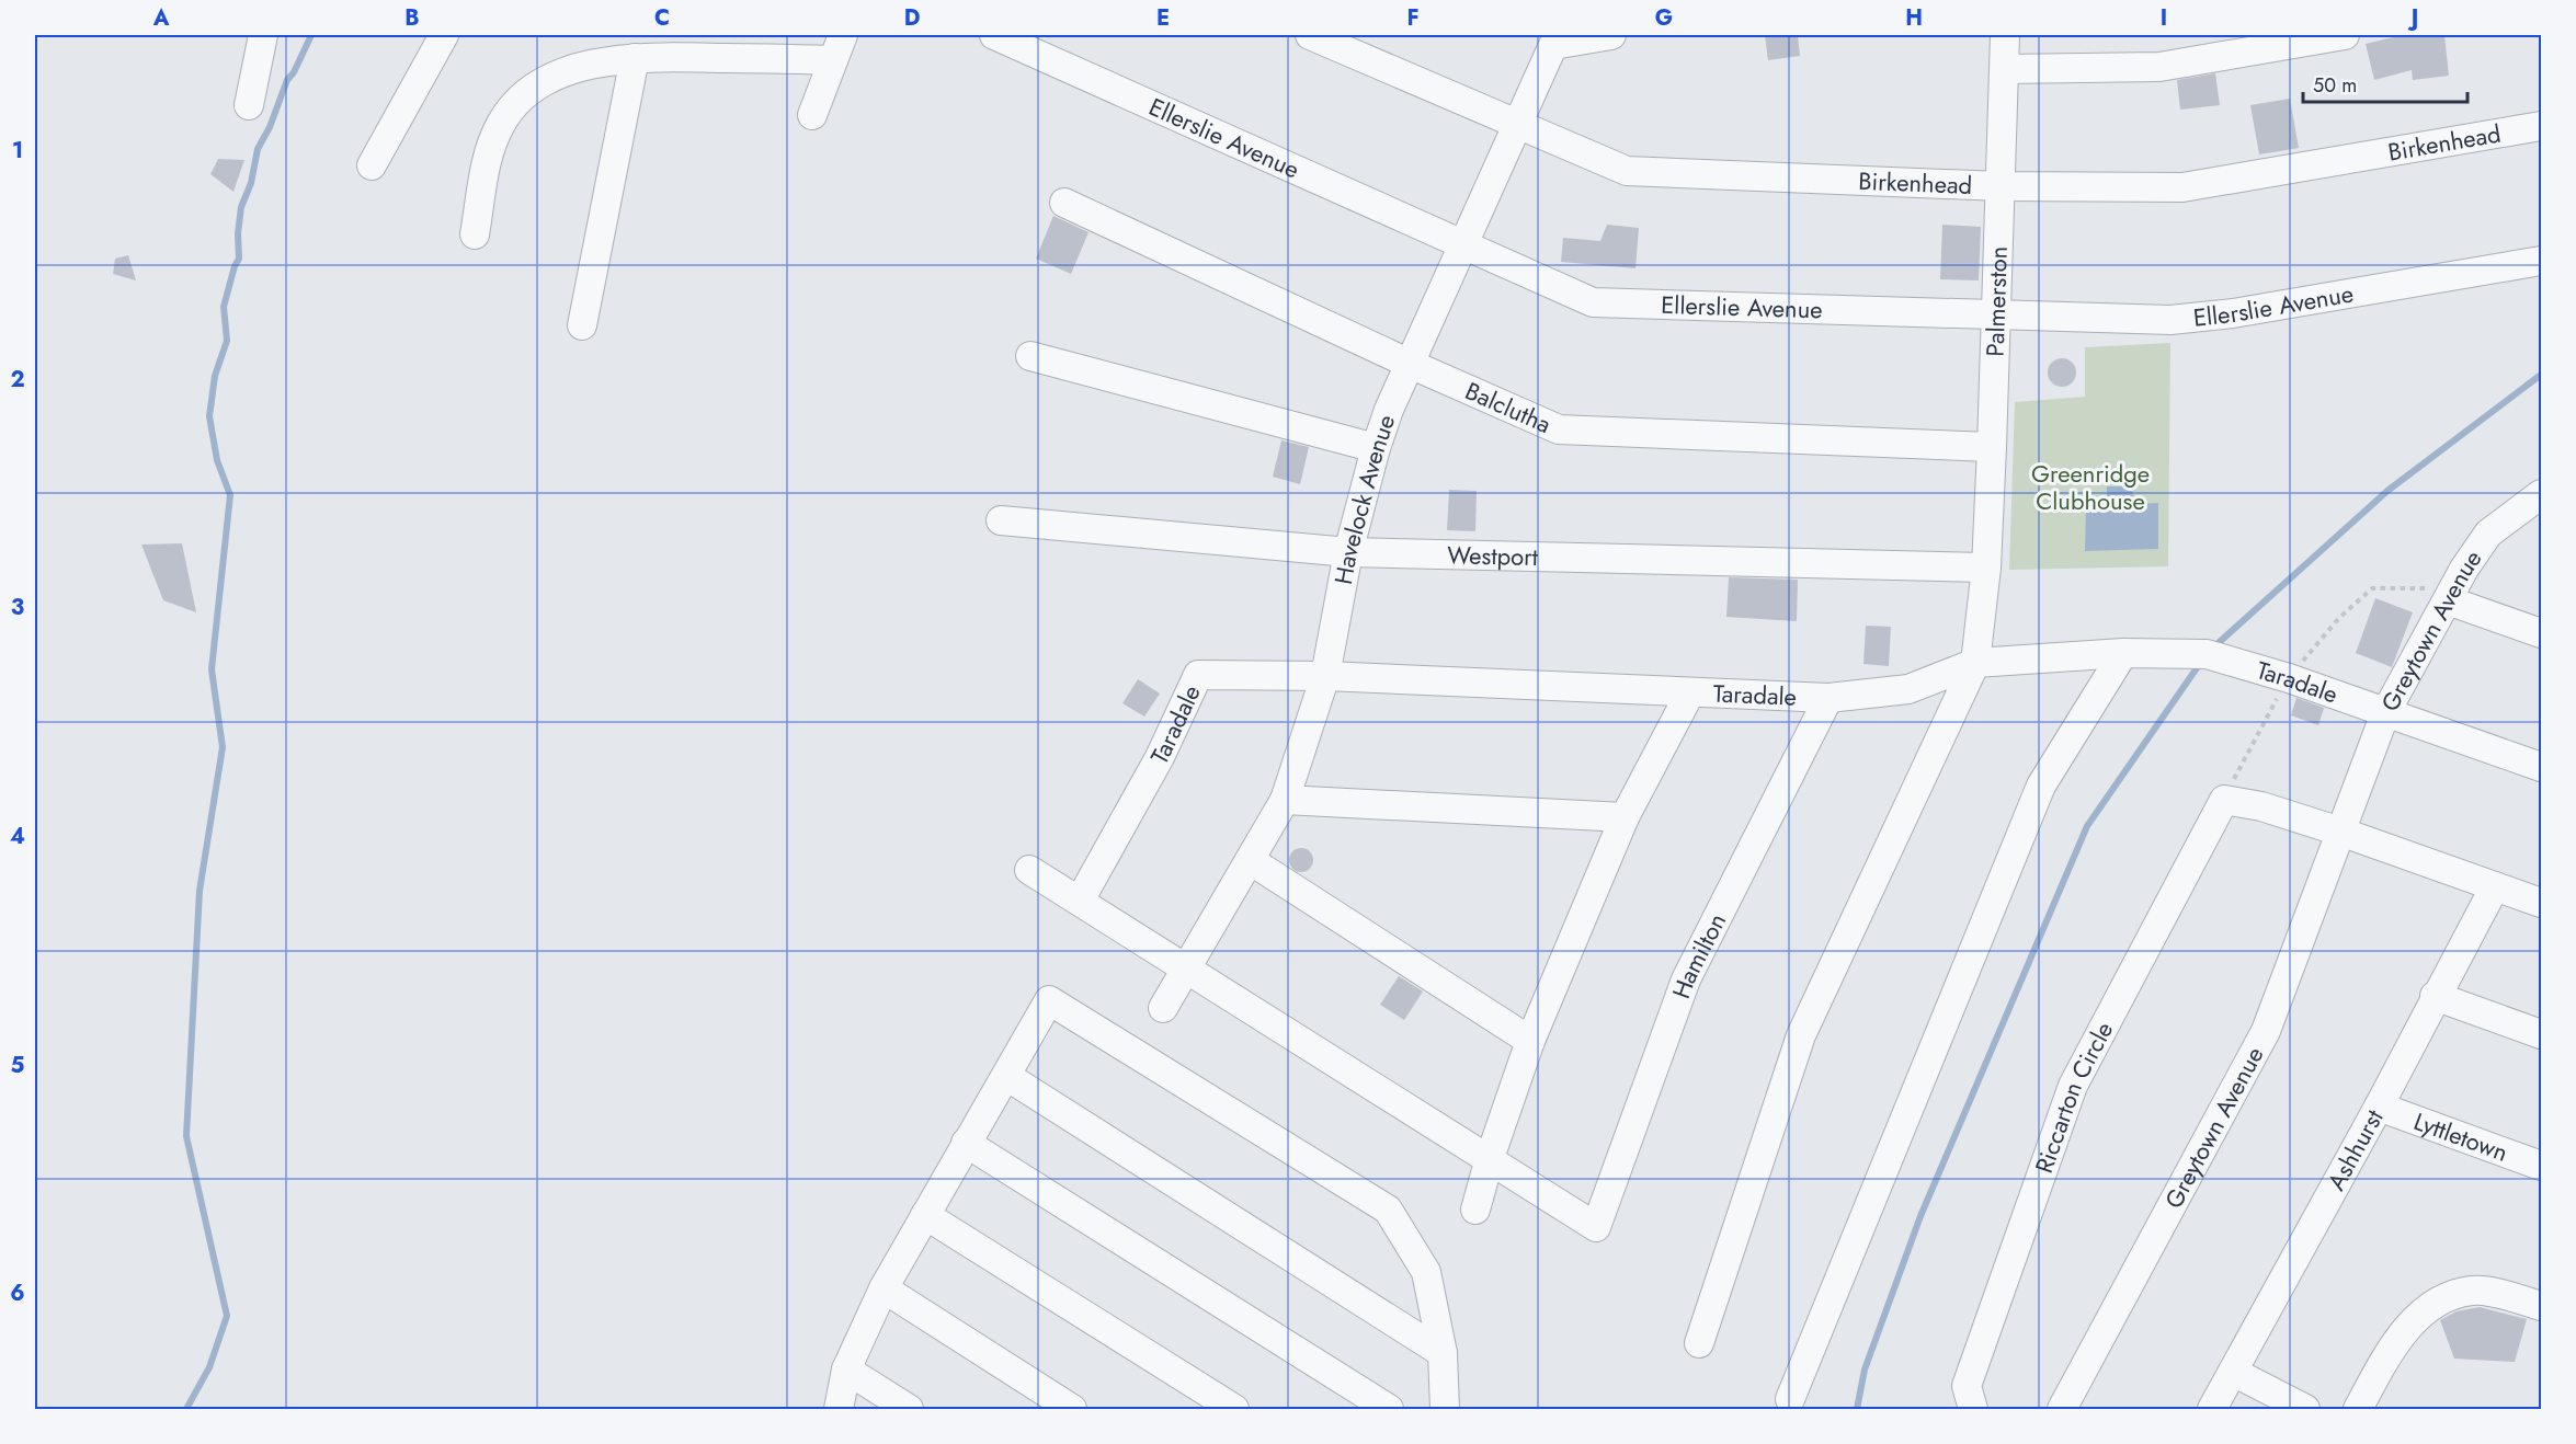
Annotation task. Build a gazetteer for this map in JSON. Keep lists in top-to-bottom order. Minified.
{"streets":{"street":["Ellerslie Avenue","Birkenhead","Palmerston","Balclutha","Havelock Avenue","Westport","Greytown Avenue","Taradale","Hamilton","Riccarton Circle","Lyttletown","Ashhurst"]},"crossings":[["Ellerslie Avenue","Palmerston"],["Ellerslie Avenue","Havelock Avenue"],["Birkenhead","Palmerston"],["Birkenhead","Havelock Avenue"],["Palmerston","Balclutha"],["Palmerston","Westport"],["Palmerston","Taradale"],["Balclutha","Havelock Avenue"],["Havelock Avenue","Westport"],["Havelock Avenue","Taradale"],["Greytown Avenue","Taradale"],["Taradale","Hamilton"],["Lyttletown","Ashhurst"]],"parks":["Greenridge Clubhouse"],"scale_bar":"50 m","grid":{"columns":["A","B","C","D","E","F","G","H","I","J"],"rows":["1","2","3","4","5","6"]}}
